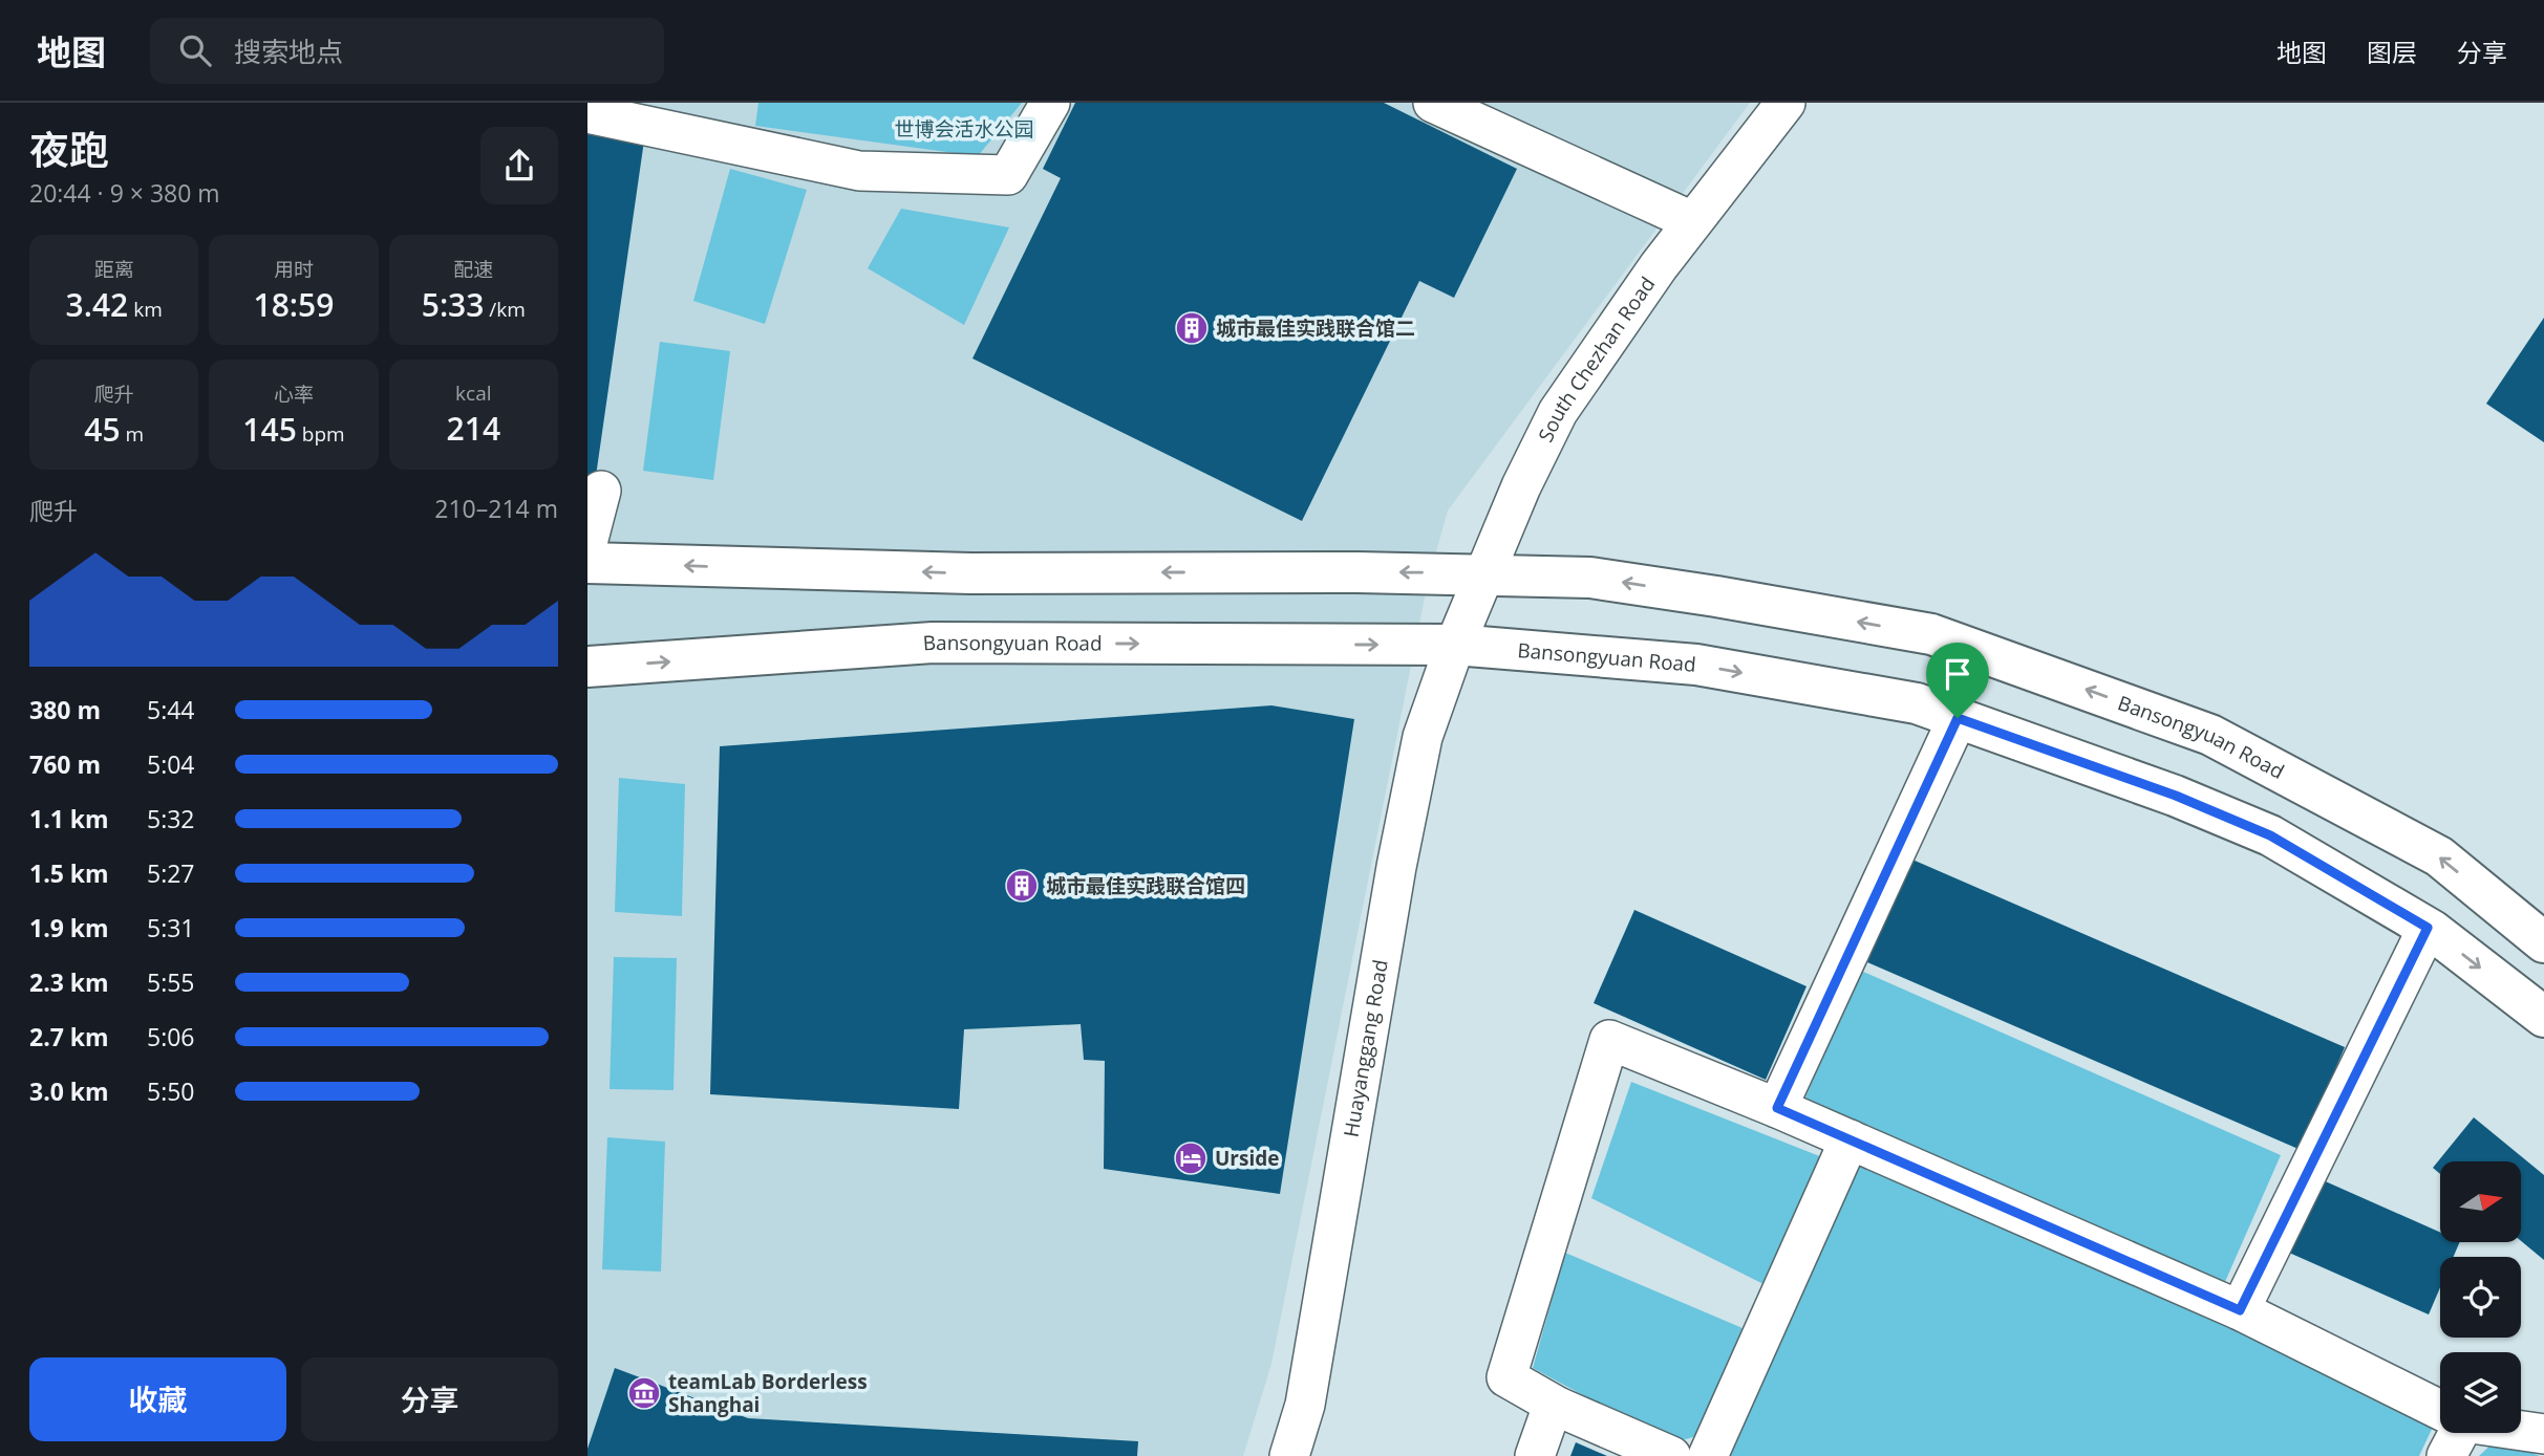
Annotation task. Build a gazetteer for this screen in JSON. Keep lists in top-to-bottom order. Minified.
{"streets":{"main road":["Bansongyuan Road"],"street":["South Chezhan Road","Huayanggang Road"]},"crossings":[["South Chezhan Road","Bansongyuan Road"],["South Chezhan Road","Huayanggang Road"],["Bansongyuan Road","Huayanggang Road"]],"parks":["世博会活水公园"],"places":{"building":["城市最佳实践联合馆二","城市最佳实践联合馆四"],"hotel":["Urside"],"museum":["teamLab Borderless Shanghai"]},"north":"right","page":{"header":"地图","search":"搜索地点","nav":["地图","图层","分享"],"heading":["夜跑","20:44 · 9 × 380 m"],"stats":[["距离","3.42 km"],["用时","18:59"],["配速","5:33 /km"],["爬升","45 m"],["心率","145 bpm"],["kcal","214"]],"chart":["爬升","210–214 m"],"list":[{"name":"380 m","note":"5:44"},{"name":"760 m","note":"5:04"},{"name":"1.1 km","note":"5:32"},{"name":"1.5 km","note":"5:27"},{"name":"1.9 km","note":"5:31"},{"name":"2.3 km","note":"5:55"},{"name":"2.7 km","note":"5:06"},{"name":"3.0 km","note":"5:50"}],"buttons":["收藏","分享"]}}
